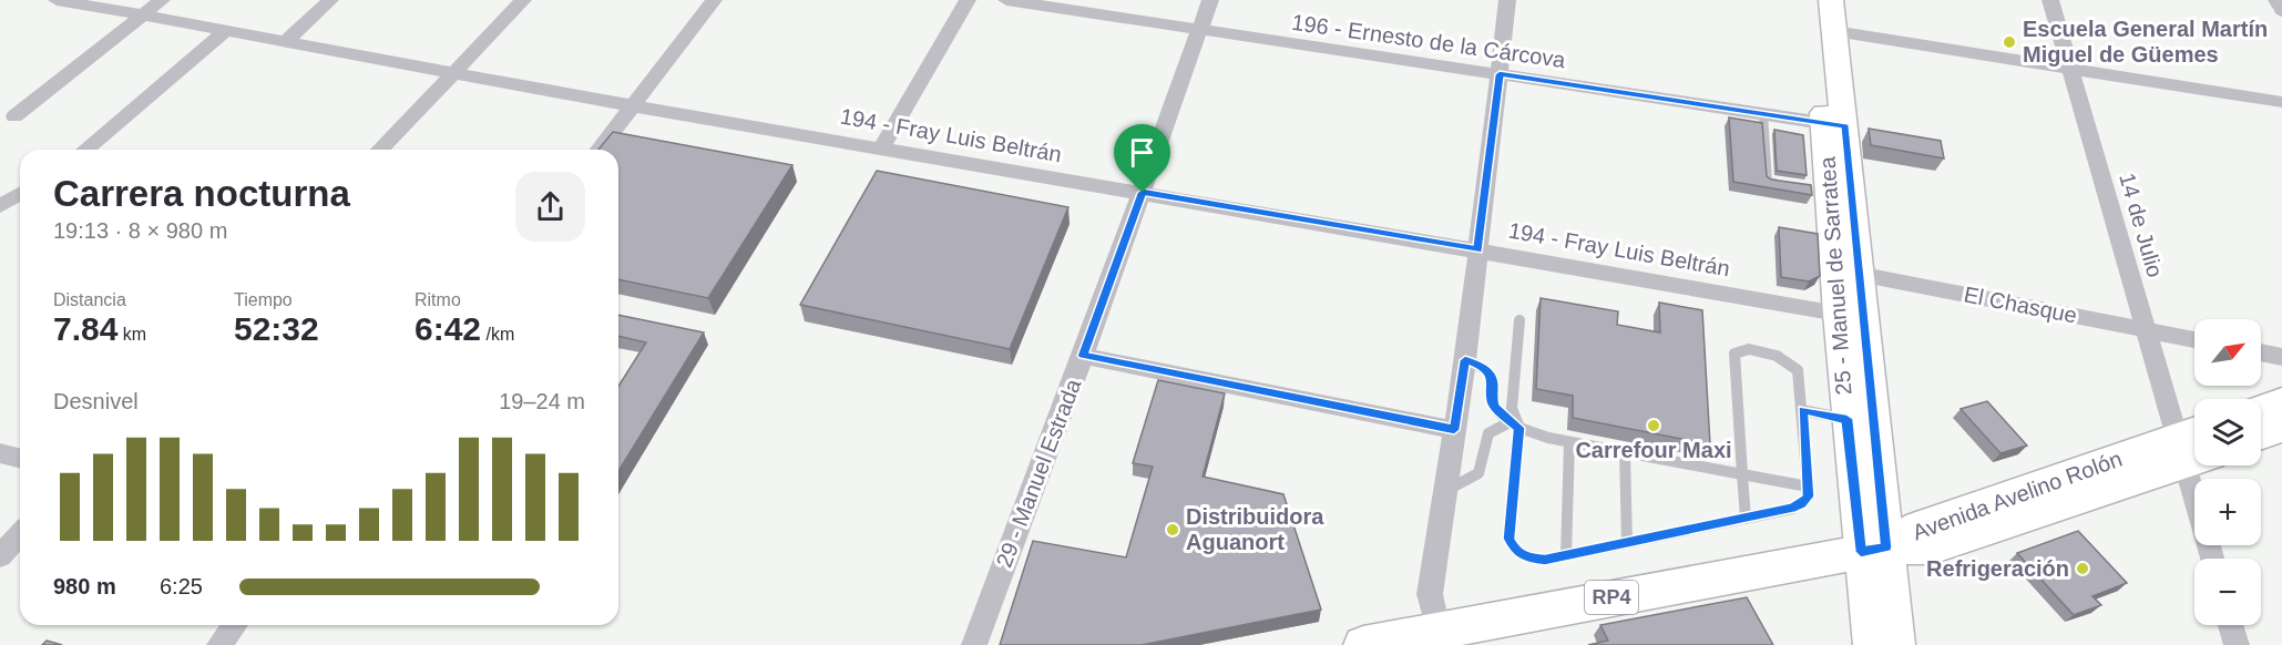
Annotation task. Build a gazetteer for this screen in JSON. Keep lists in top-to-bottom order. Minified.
{"streets":{"main road":["25 - Manuel de Sarratea","Avenida Avelino Rolón","RP4"],"street":["196 - Ernesto de la Cárcova","194 - Fray Luis Beltrán","14 de Julio","El Chasque","29 - Manuel Estrada"]},"crossings":[["196 - Ernesto de la Cárcova","25 - Manuel de Sarratea"],["196 - Ernesto de la Cárcova","29 - Manuel Estrada"],["194 - Fray Luis Beltrán","25 - Manuel de Sarratea"],["194 - Fray Luis Beltrán","29 - Manuel Estrada"],["14 de Julio","El Chasque"],["14 de Julio","Avenida Avelino Rolón"],["25 - Manuel de Sarratea","El Chasque"],["25 - Manuel de Sarratea","Avenida Avelino Rolón"],["25 - Manuel de Sarratea","RP4"],["Avenida Avelino Rolón","RP4"]],"places":["Escuela General Martín Miguel de Güemes","Carrefour Maxi","Distribuidora Aguanort","Refrigeración"],"north":"top right","page":{"heading":["Carrera nocturna","19:13 · 8 × 980 m"],"stats":[["Distancia","7.84 km"],["Tiempo","52:32"],["Ritmo","6:42 /km"]],"map_buttons":["+","−"],"chart":["Desnivel","19–24 m"],"list":[{"name":"980 m","note":"6:25"}]}}
